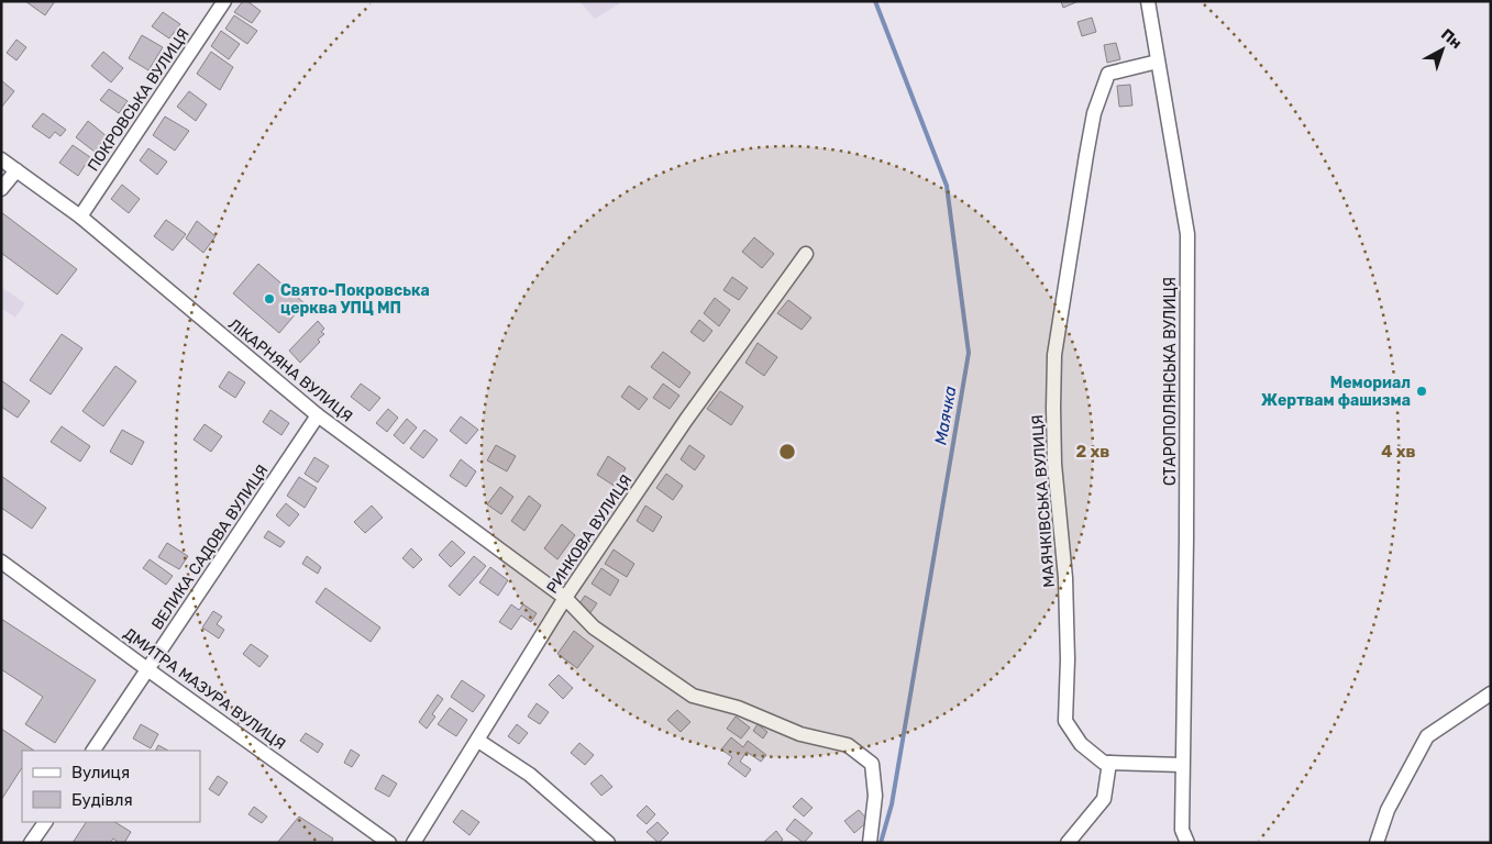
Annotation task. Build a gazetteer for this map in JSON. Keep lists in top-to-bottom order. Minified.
{"streets":{"street":["ПОКРОВСЬКА ВУЛИЦЯ","ЛІКАРНЯНА ВУЛИЦЯ","СТАРОПОЛЯНСЬКА ВУЛИЦЯ","МАЯЧКІВСЬКА ВУЛИЦЯ","РИНКОВА ВУЛИЦЯ","ВЕЛИКА САДОВА ВУЛИЦЯ","ДМИТРА МАЗУРА ВУЛИЦЯ"]},"crossings":[["ПОКРОВСЬКА ВУЛИЦЯ","ЛІКАРНЯНА ВУЛИЦЯ"],["ЛІКАРНЯНА ВУЛИЦЯ","РИНКОВА ВУЛИЦЯ"],["ЛІКАРНЯНА ВУЛИЦЯ","ВЕЛИКА САДОВА ВУЛИЦЯ"],["СТАРОПОЛЯНСЬКА ВУЛИЦЯ","МАЯЧКІВСЬКА ВУЛИЦЯ"],["ВЕЛИКА САДОВА ВУЛИЦЯ","ДМИТРА МАЗУРА ВУЛИЦЯ"]],"water":["Маячка"],"places":["Свято-Покровська церква УПЦ МП","Мемориал Жертвам фашизма"],"legend":["Вулиця","Будівля"],"north":"top right","rings":["2 хв","4 хв"]}
